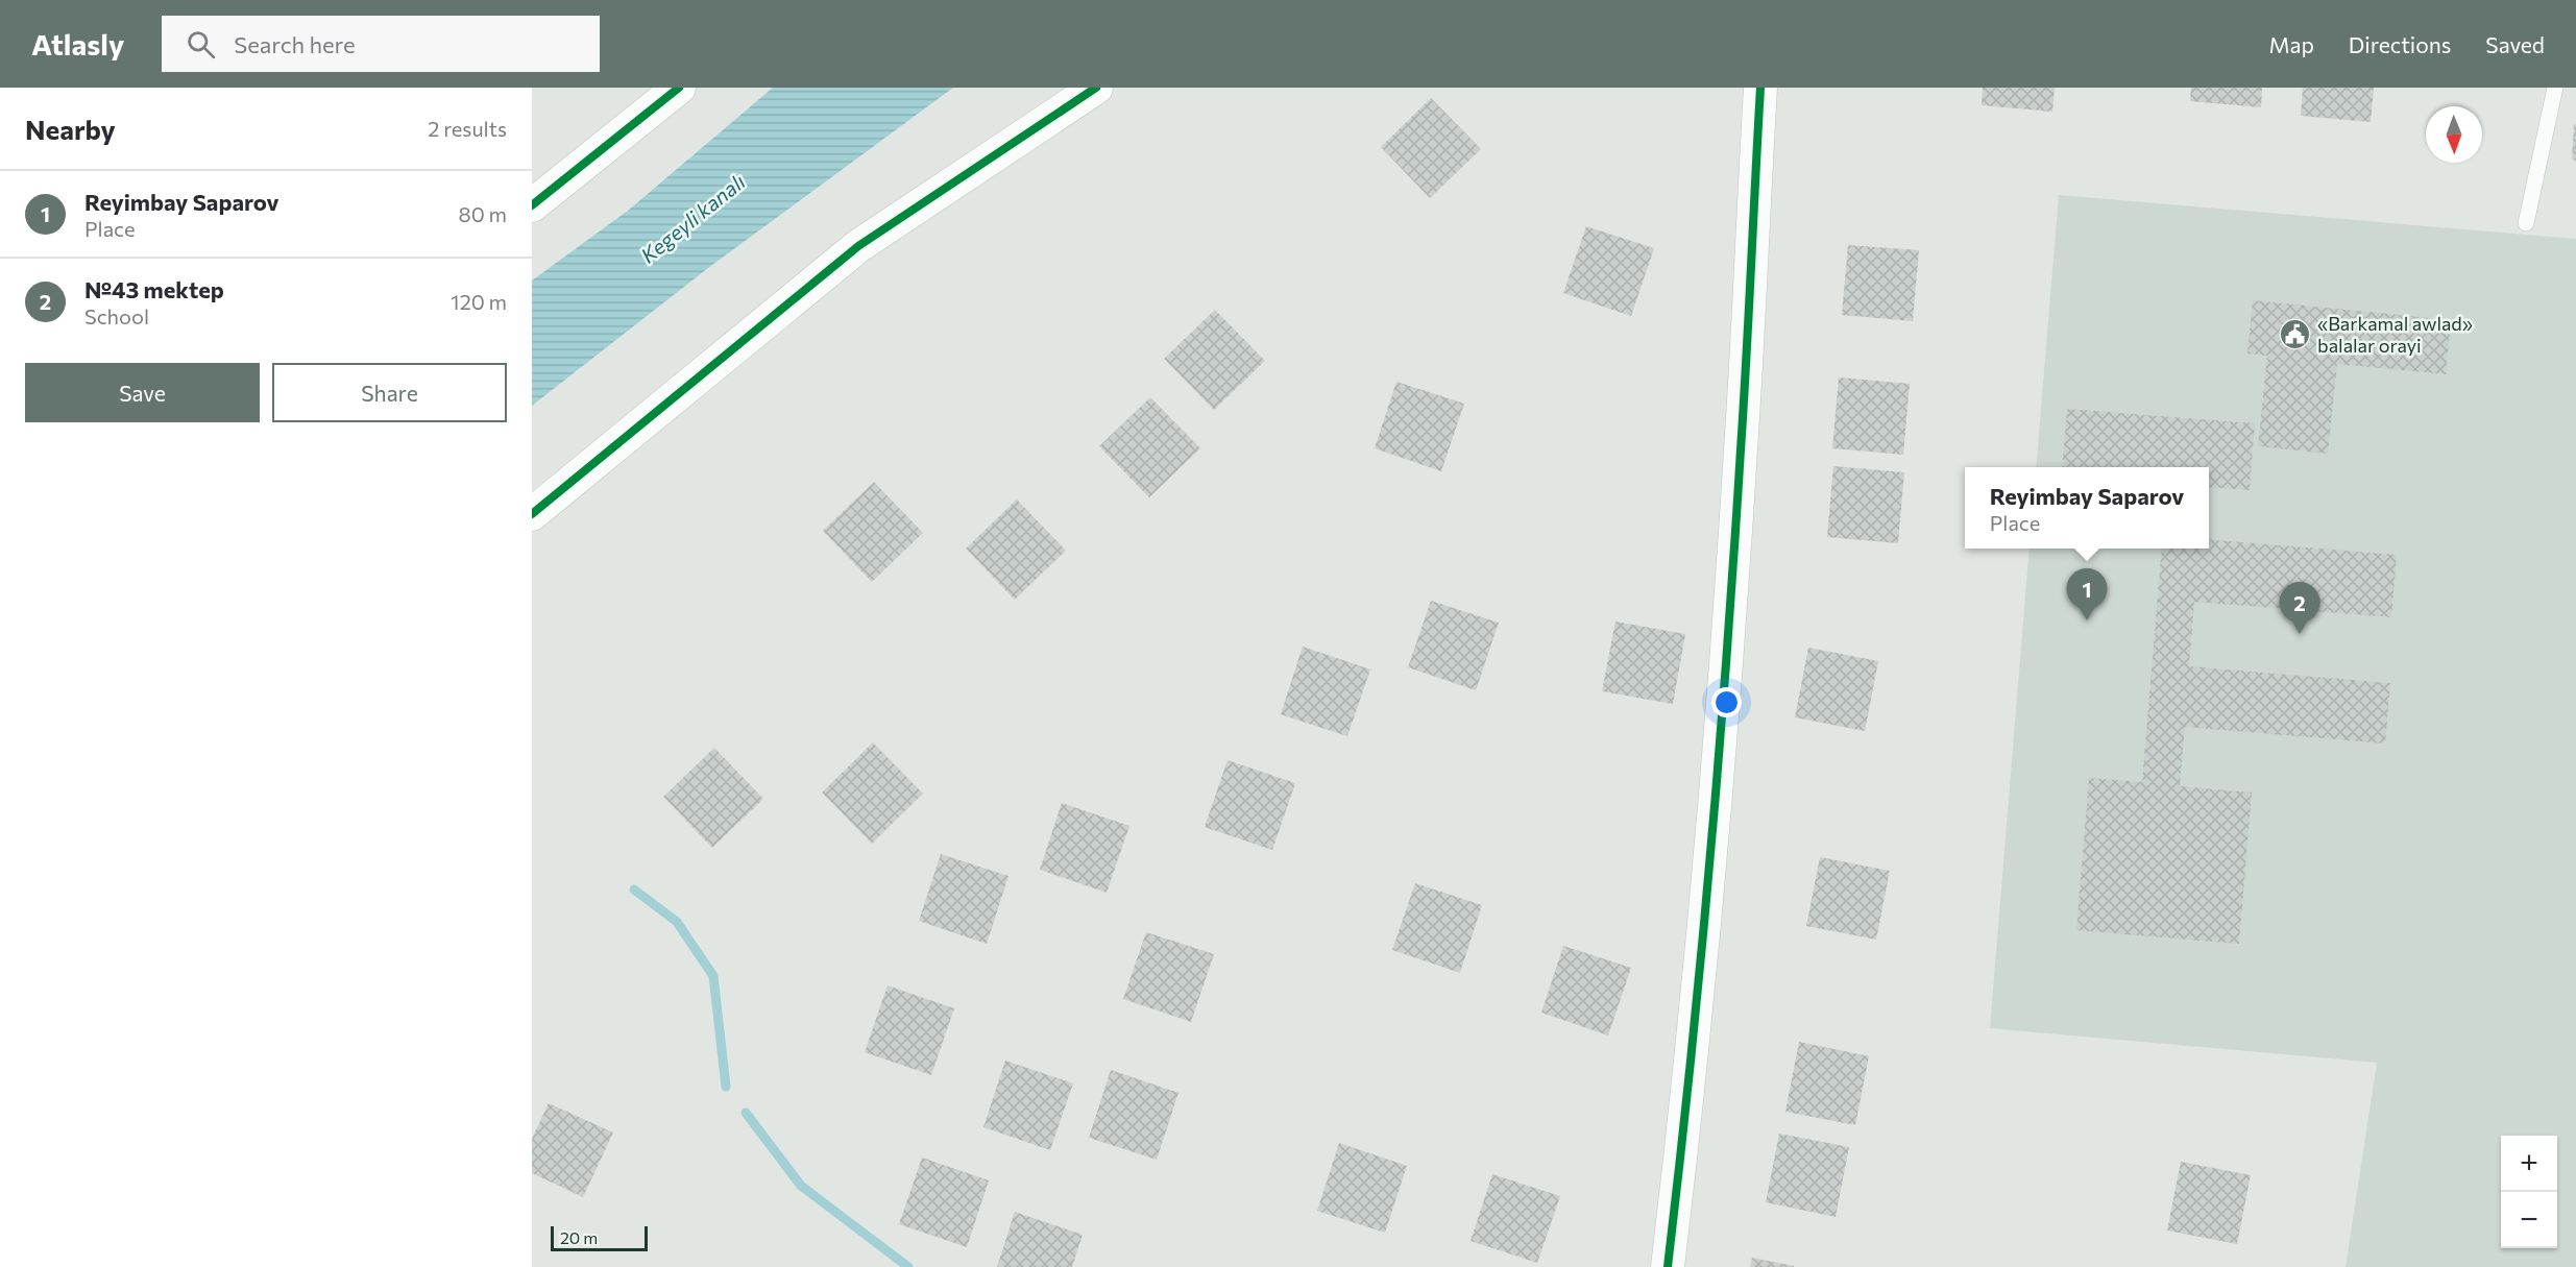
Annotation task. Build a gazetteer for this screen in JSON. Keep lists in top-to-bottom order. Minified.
{"water":["Kegeyli kanalı"],"places":{"public building":["«Barkamal awlad» balalar orayi"]},"scale_bar":"20 m","north":"bottom","page":{"header":"Atlasly","search":"Search here","nav":["Map","Directions","Saved"],"heading":["Nearby","2 results"],"list":[{"mark":"1","name":"Reyimbay Saparov","note":"Place","value":"80 m"},{"mark":"2","name":"№43 mektep","note":"School","value":"120 m"}],"buttons":["Save","Share"],"popup":["Reyimbay Saparov","Place"],"pins":["1","2"],"map_buttons":["+","−"],"scale":"20 m"}}
